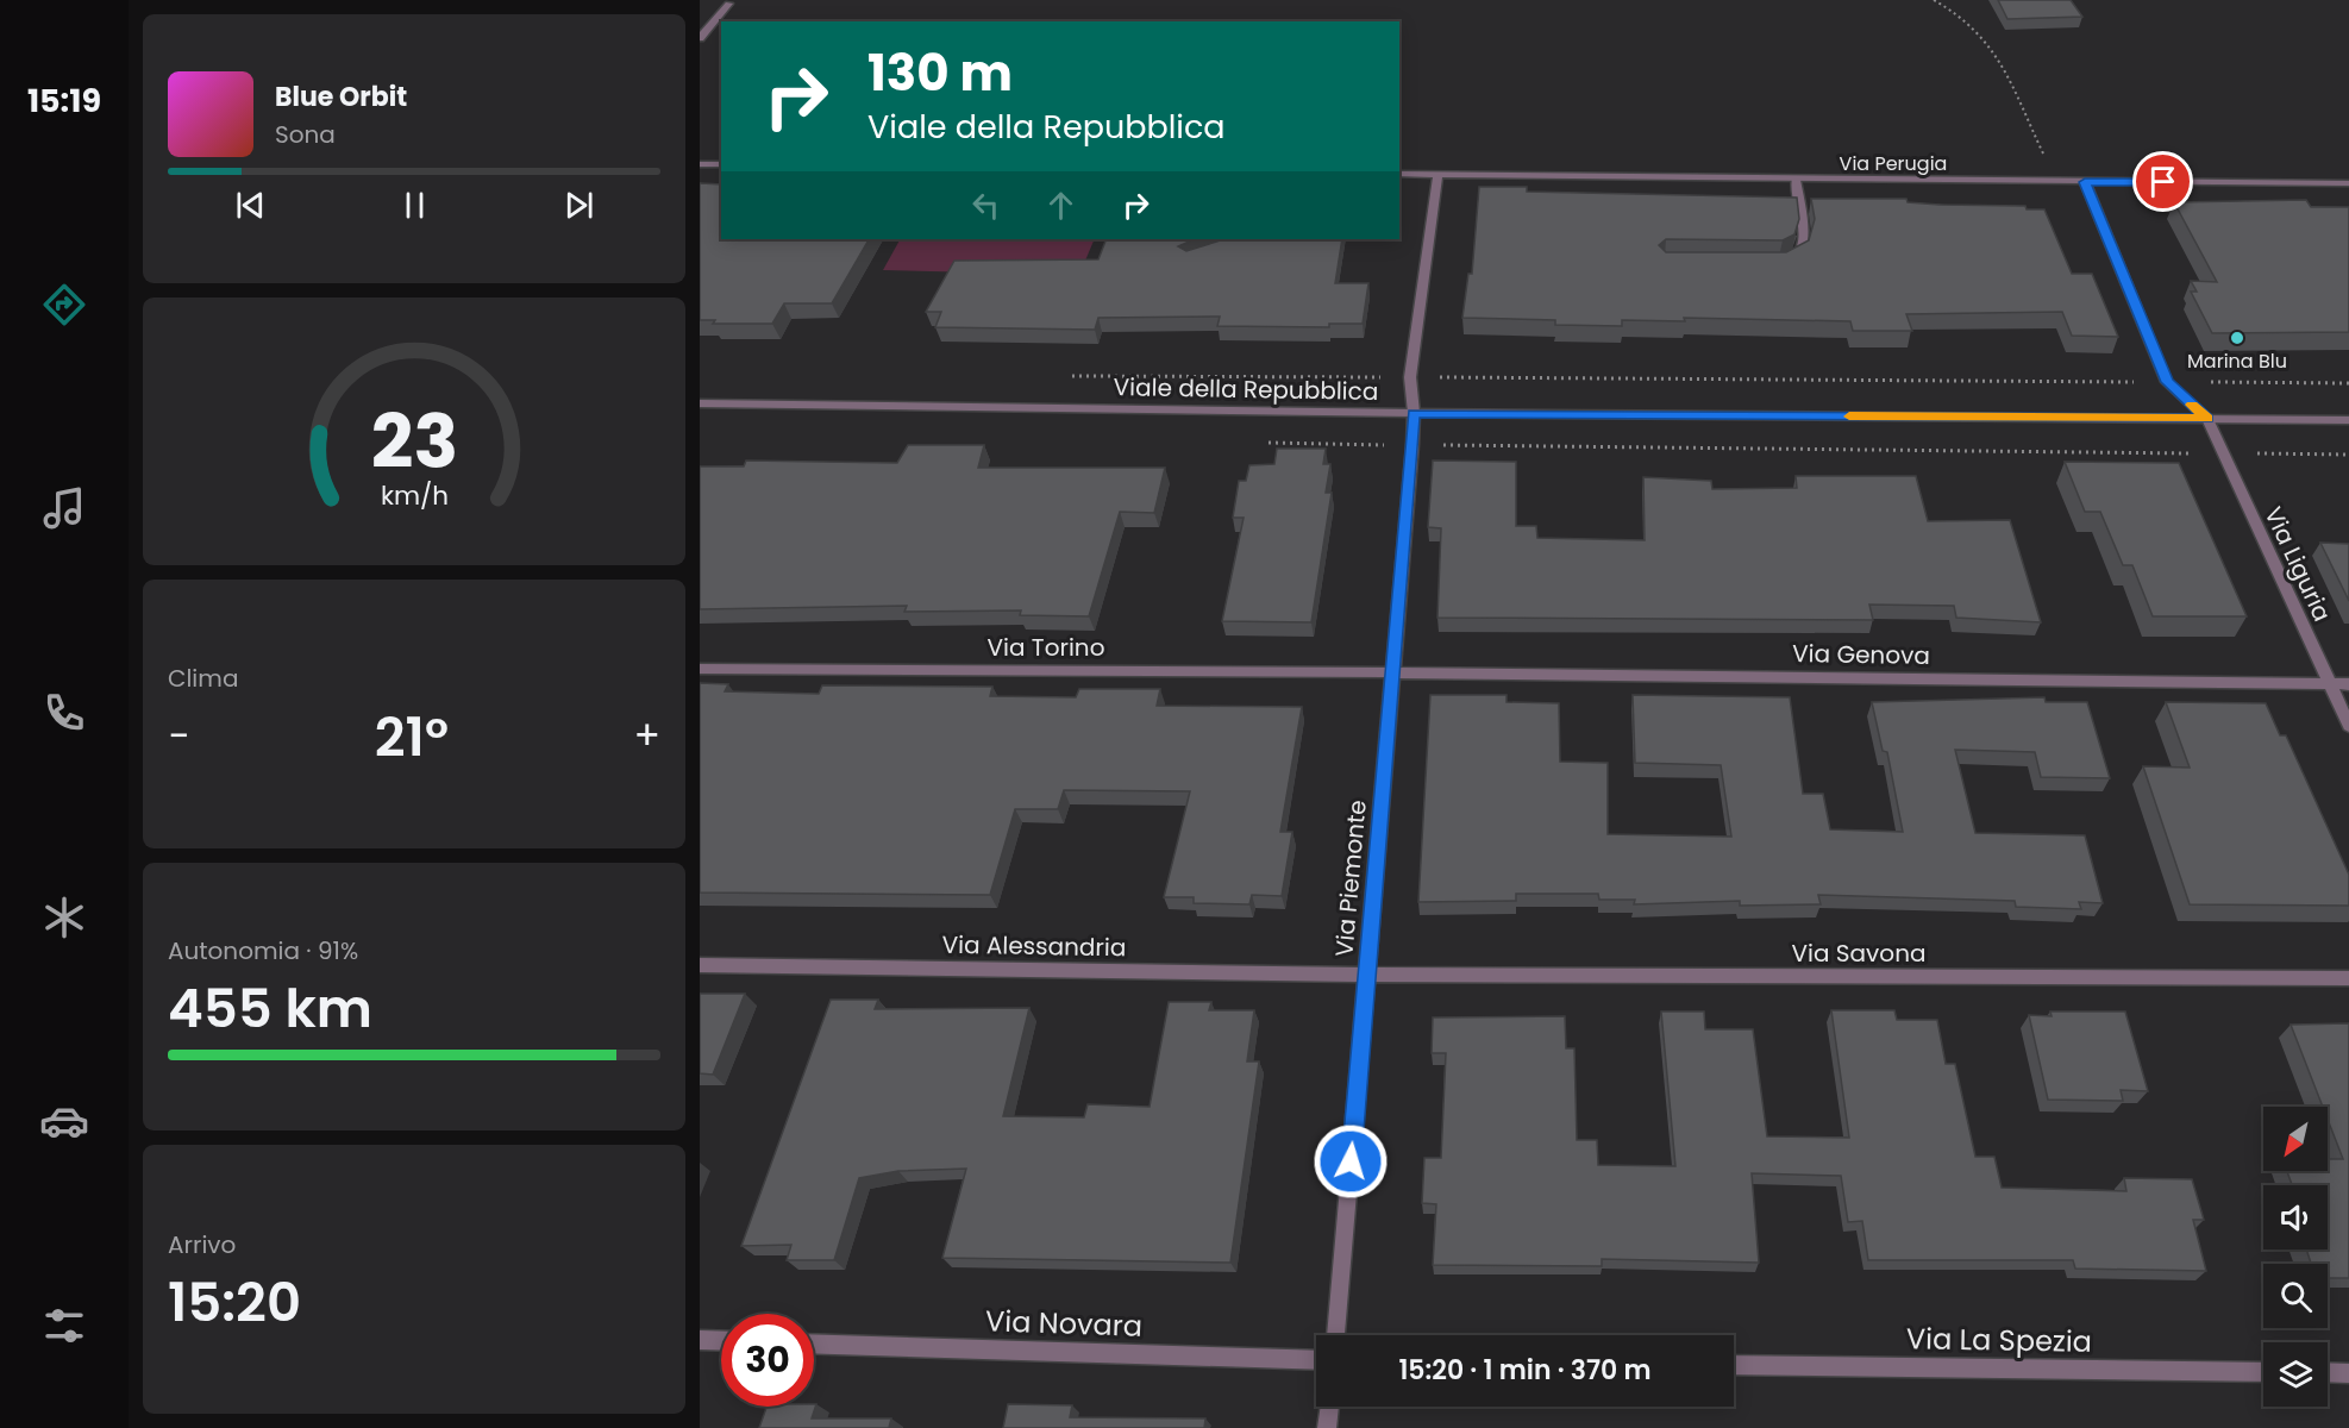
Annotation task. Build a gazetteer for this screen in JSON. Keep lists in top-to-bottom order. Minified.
{"streets":{"street":["Via Perugia","Viale della Repubblica","Via Liguria","Via Torino","Via Genova","Via Piemonte","Via Alessandria","Via Savona","Via Novara","Via La Spezia"]},"crossings":[["Via Perugia","Via Piemonte"],["Viale della Repubblica","Via Liguria"],["Viale della Repubblica","Via Piemonte"],["Via Liguria","Via Genova"],["Via Torino","Via Genova"],["Via Torino","Via Piemonte"],["Via Genova","Via Piemonte"],["Via Piemonte","Via Alessandria"],["Via Piemonte","Via Savona"],["Via Alessandria","Via Savona"]],"places":["Marina Blu"],"north":"bottom left","page":{"tabs":"15:19","turn":["130 m","Viale della Repubblica"],"song":["Blue Orbit","Sona"],"tile":["Clima",["Autonomia · 91%","455 km"],["Arrivo","15:20"]],"heat":["−","21°","+"],"limit":"30","trip":"15:20 · 1 min · 370 m","gauge":["23","km/h"]}}
